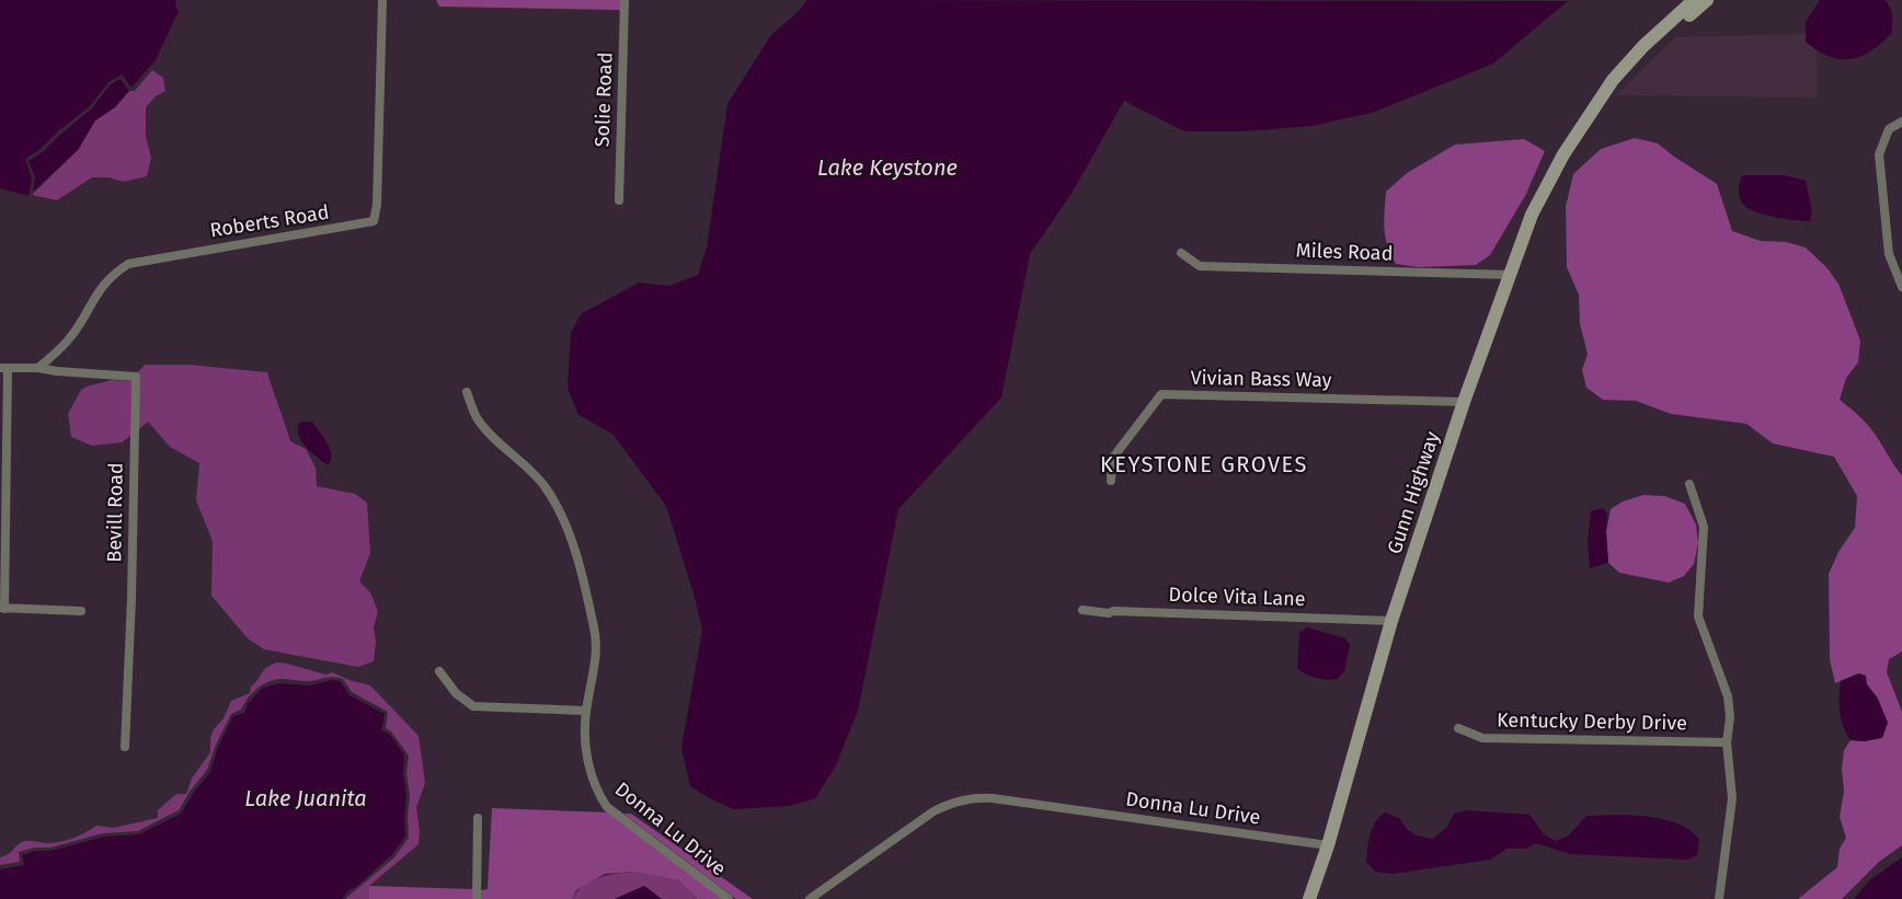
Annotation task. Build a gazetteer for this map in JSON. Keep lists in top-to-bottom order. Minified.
{"streets":{"main road":["Gunn Highway"],"street":["Solie Road","Roberts Road","Miles Road","Vivian Bass Way","Bevill Road","Dolce Vita Lane","Kentucky Derby Drive","Donna Lu Drive"]},"crossings":[["Roberts Road","Bevill Road"],["Miles Road","Gunn Highway"],["Vivian Bass Way","Gunn Highway"],["Gunn Highway","Dolce Vita Lane"],["Gunn Highway","Donna Lu Drive"]],"districts":["KEYSTONE GROVES"],"water":["Lake Keystone","Lake Juanita"]}
